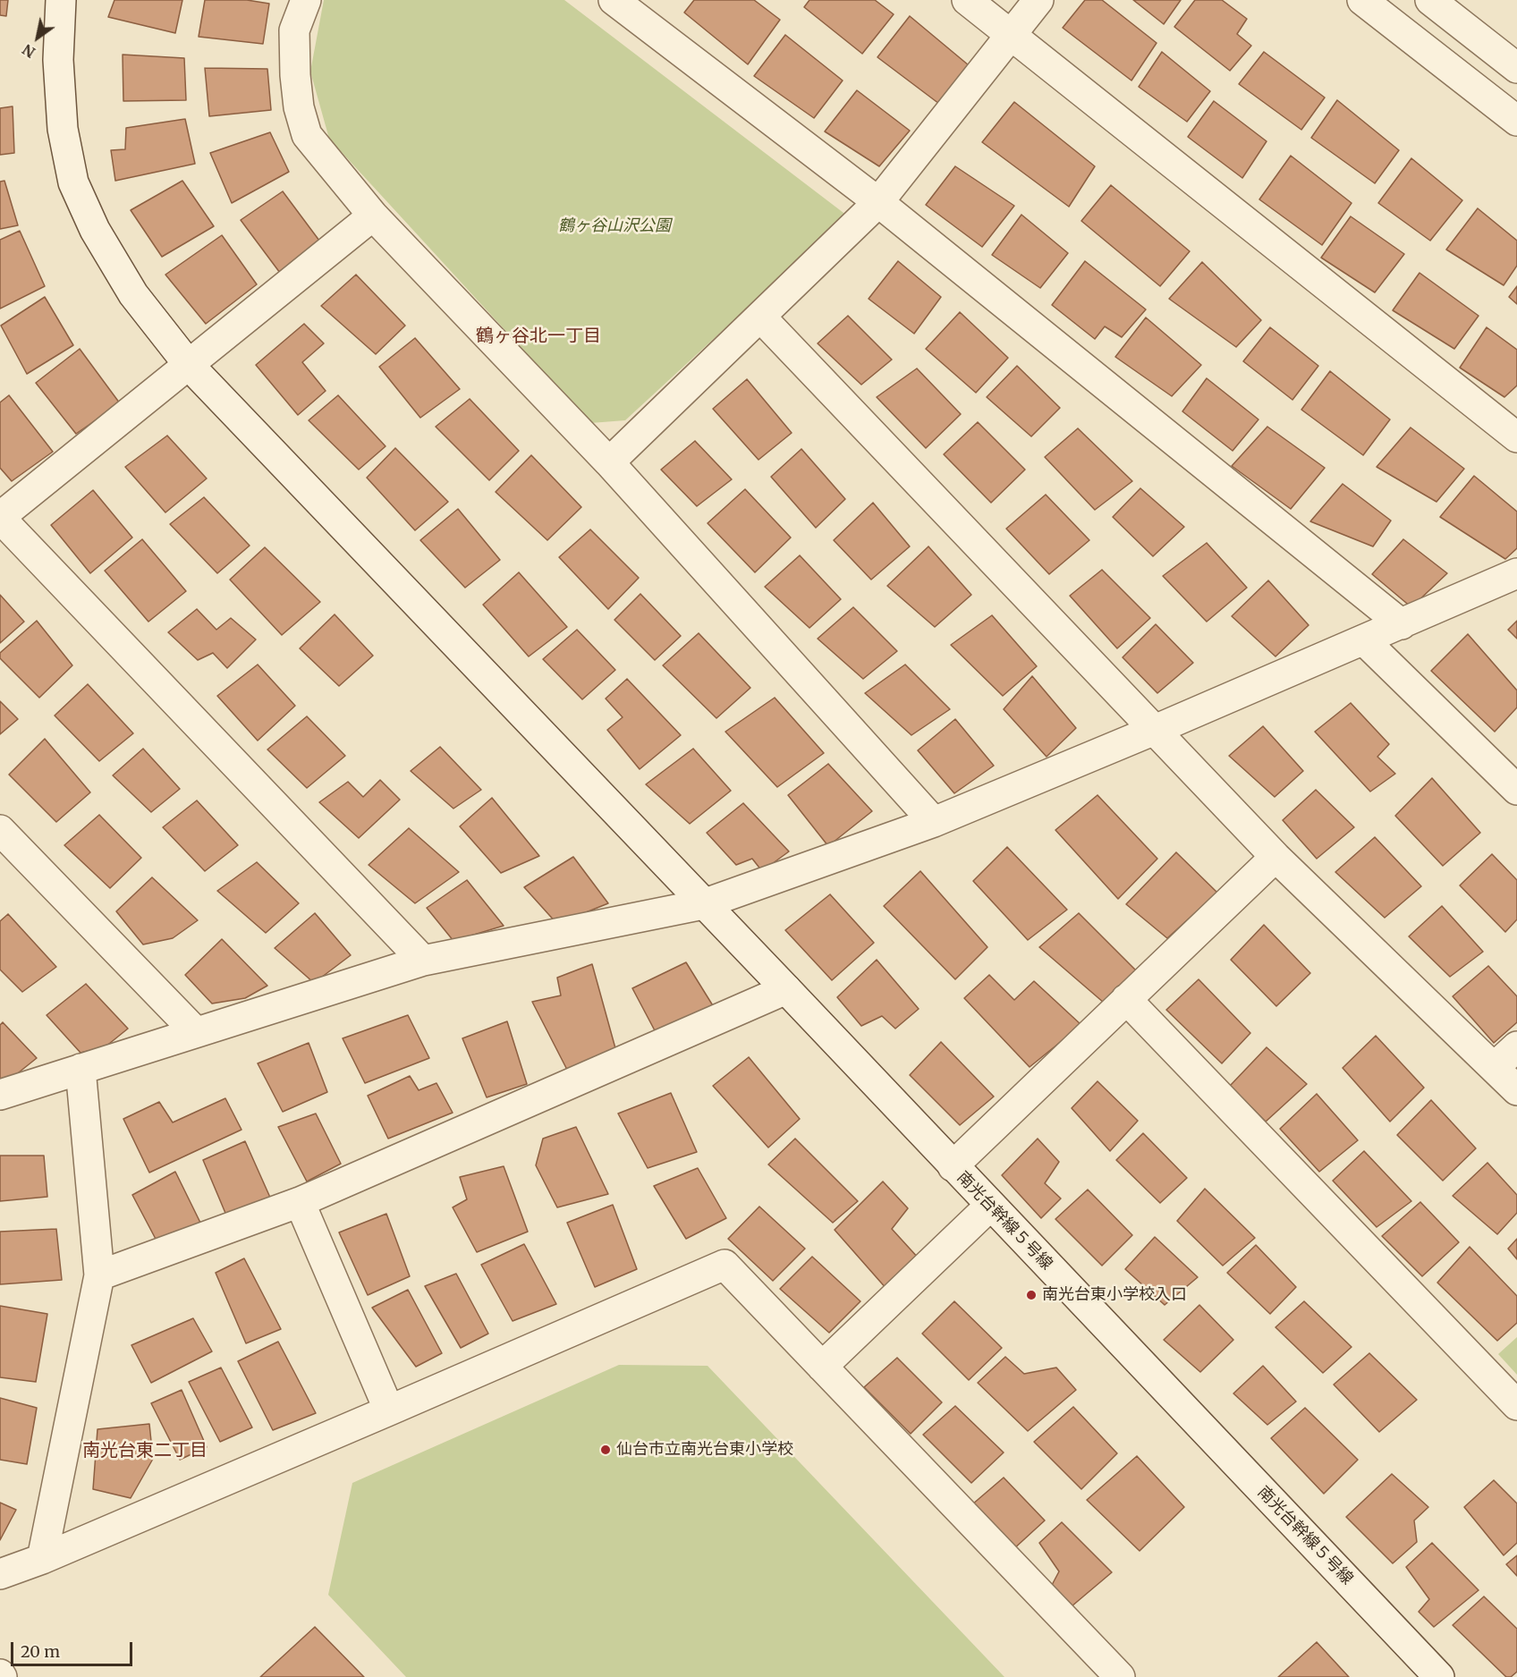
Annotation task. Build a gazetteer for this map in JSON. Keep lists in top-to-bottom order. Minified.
{"streets":{"street":["南光台幹線５号線"]},"districts":["鶴ヶ谷北一丁目","南光台東二丁目"],"parks":["鶴ヶ谷山沢公園"],"places":["南光台東小学校入口","仙台市立南光台東小学校"],"scale_bar":"20 m","north":"bottom left"}
